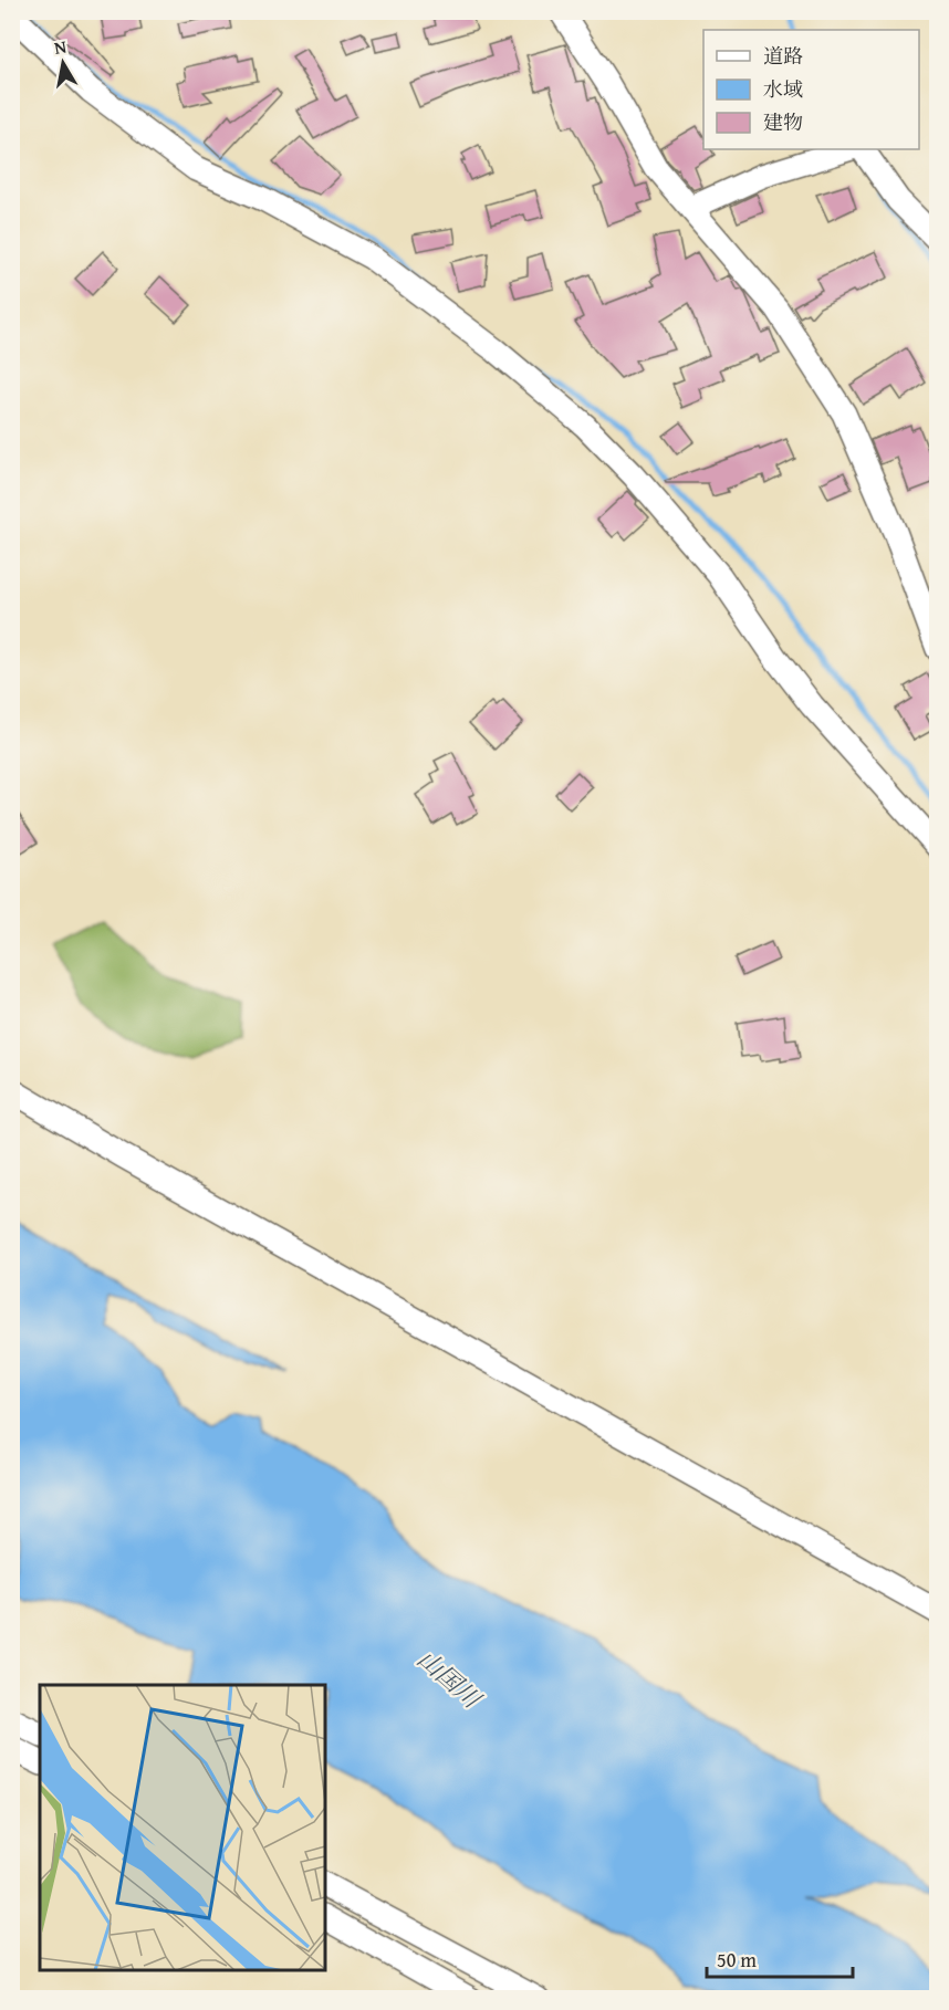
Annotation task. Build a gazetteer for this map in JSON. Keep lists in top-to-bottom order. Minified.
{"water":["山国川"],"legend":["道路","水域","建物"],"scale_bar":"50 m","north":"top"}
